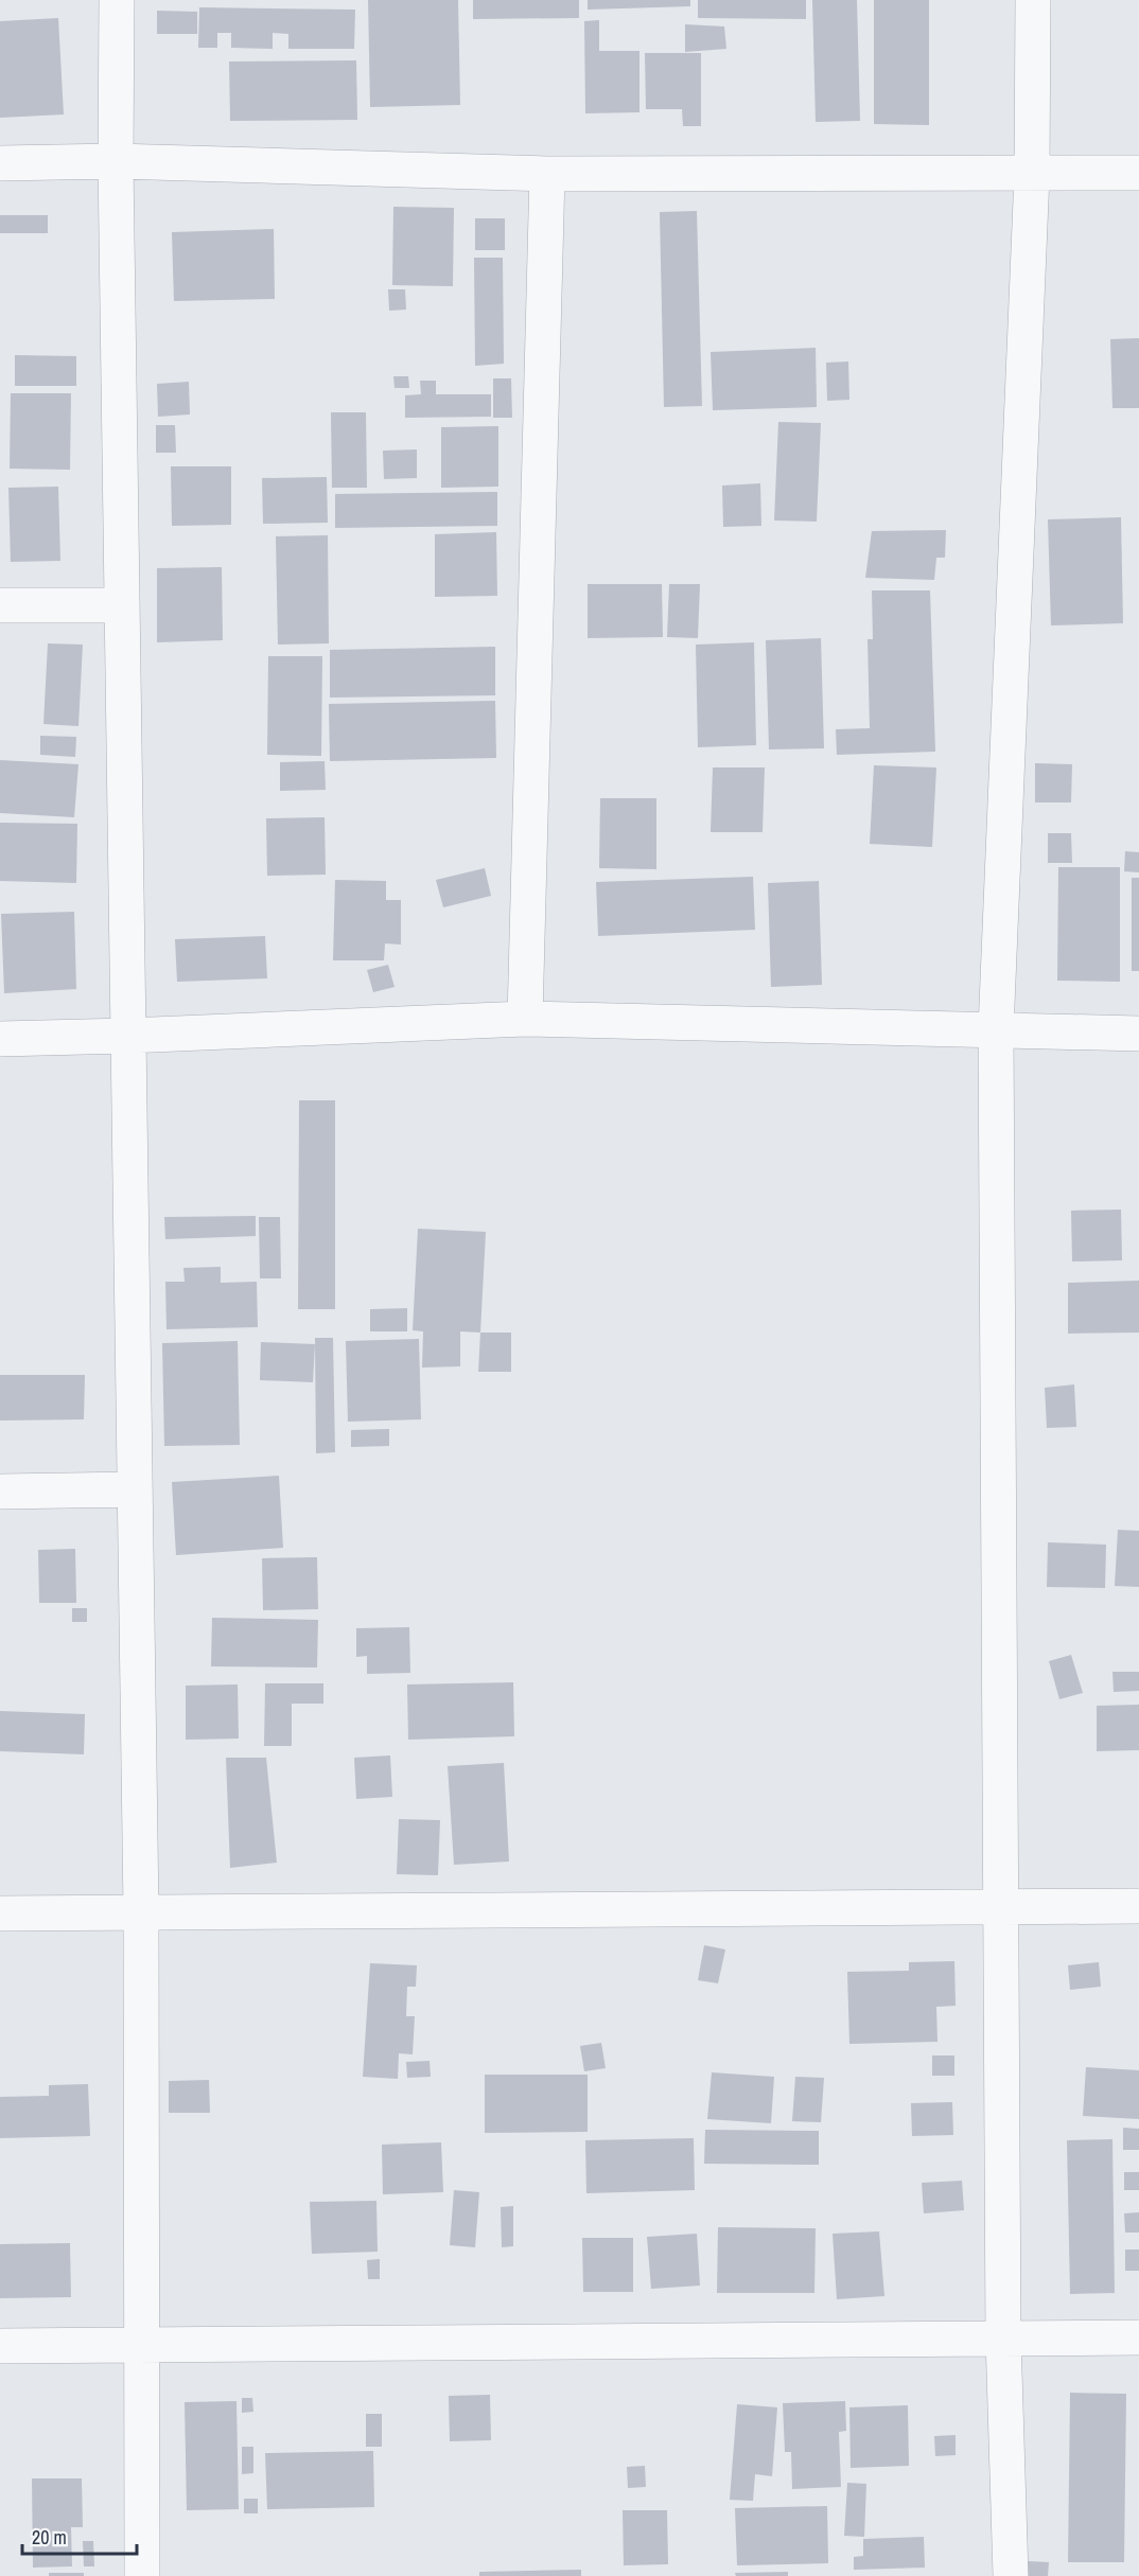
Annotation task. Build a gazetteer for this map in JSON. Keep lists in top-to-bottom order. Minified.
{"scale_bar":"20 m"}
